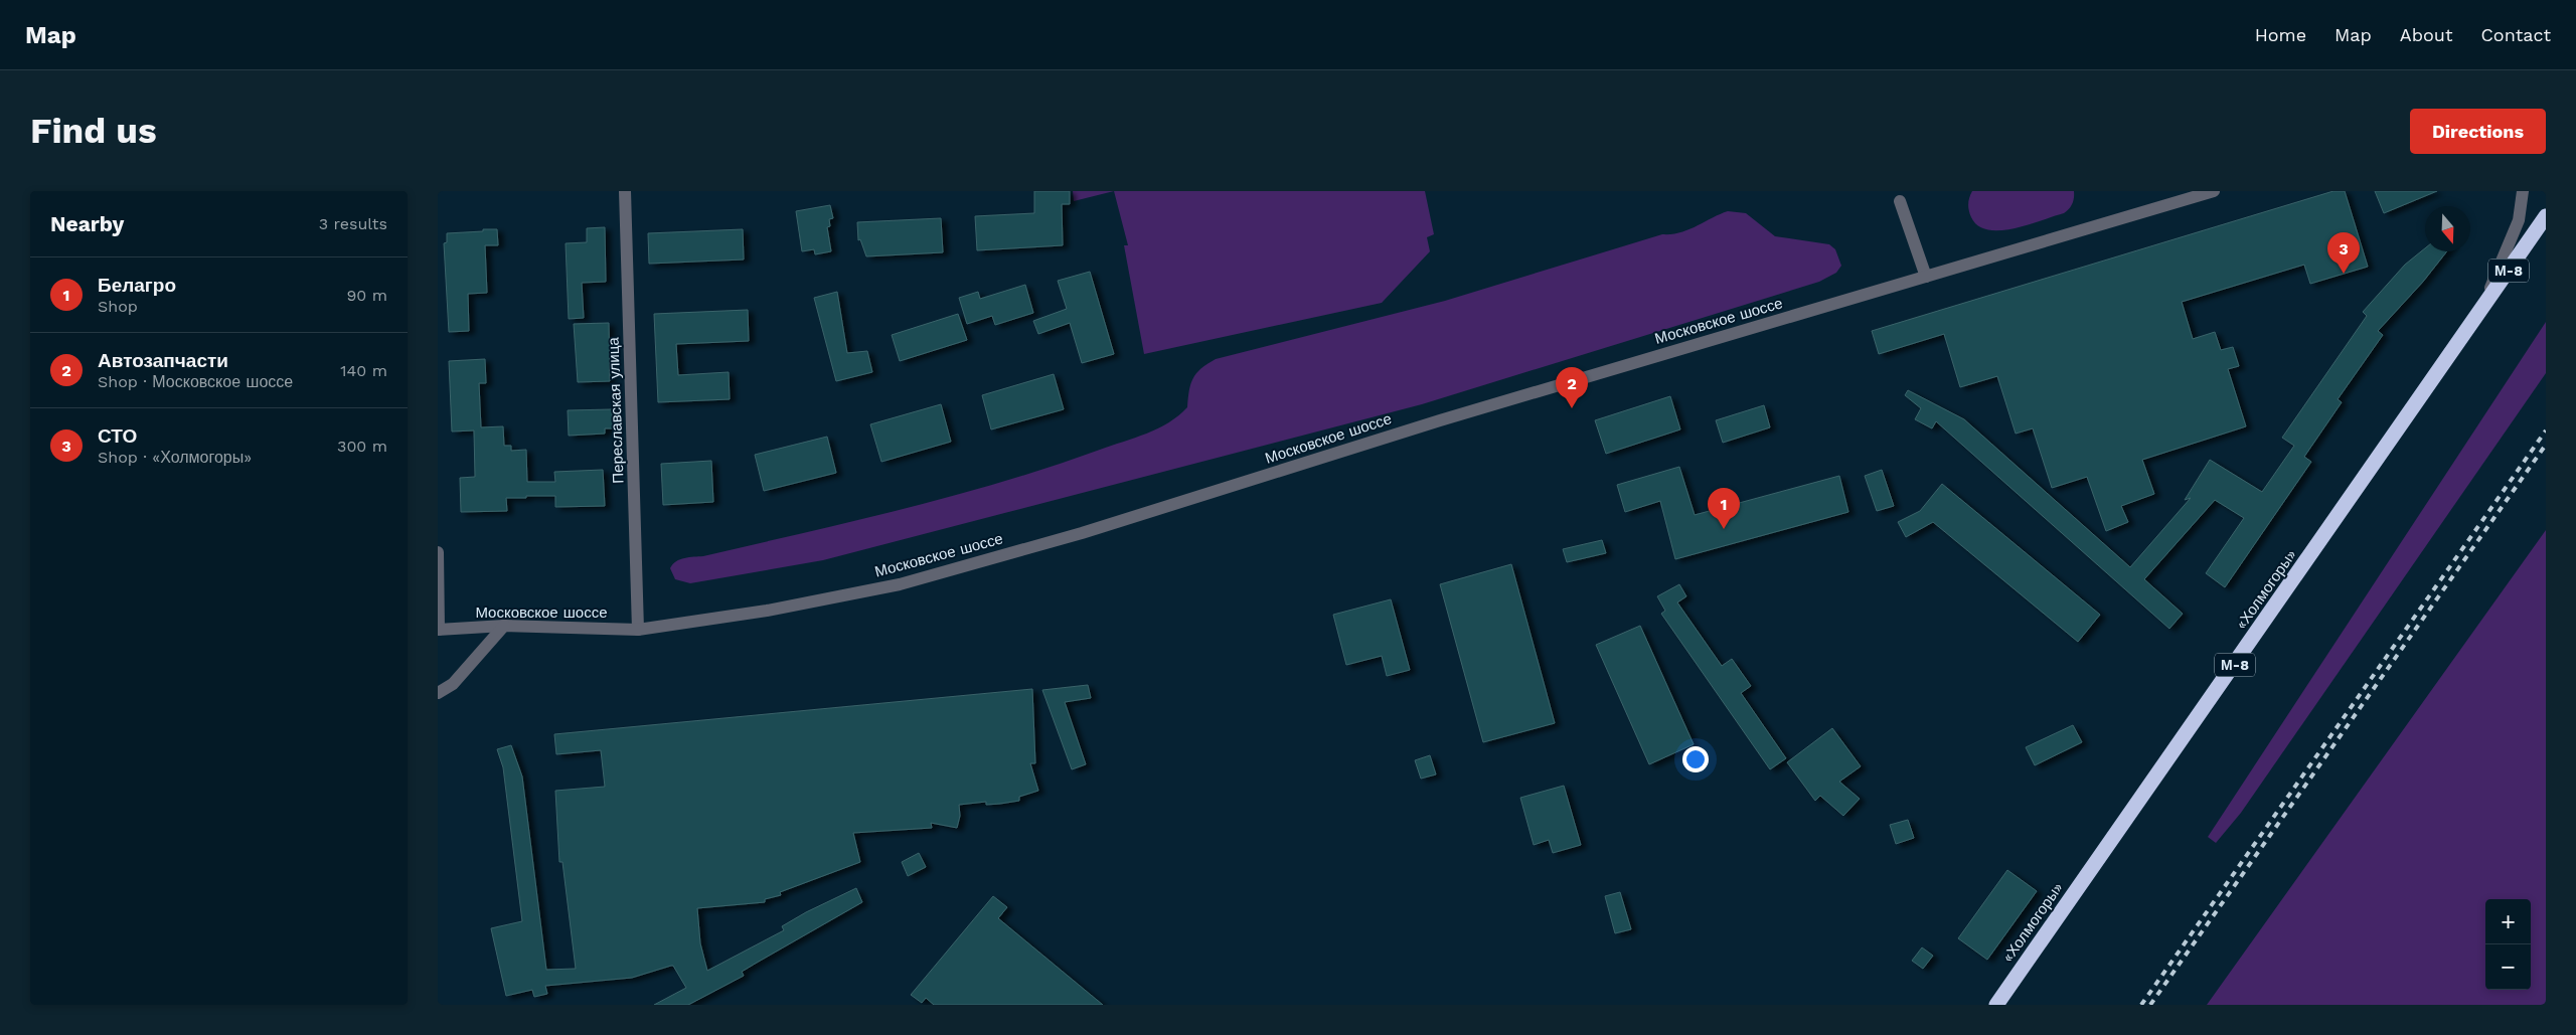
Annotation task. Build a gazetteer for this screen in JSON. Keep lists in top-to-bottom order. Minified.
{"streets":{"highway":["М-8","«Холмогоры»"],"street":["Московское шоссе","Переславская улица"]},"crossings":[["Московское шоссе","Переславская улица"]],"north":"bottom","page":{"header":"Map","nav":["Home","Map","About","Contact"],"buttons":"Directions","title":"Find us","heading":["Nearby","3 results"],"pins":["3","2","1"],"list":[{"mark":"1","name":"Белагро","note":"Shop","value":"90 m"},{"mark":"2","name":"Автозапчасти","note":"Shop · Московское шоссе","value":"140 m"},{"mark":"3","name":"СТО","note":"Shop · «Холмогоры»","value":"300 m"}],"map_buttons":["+","−"]}}
